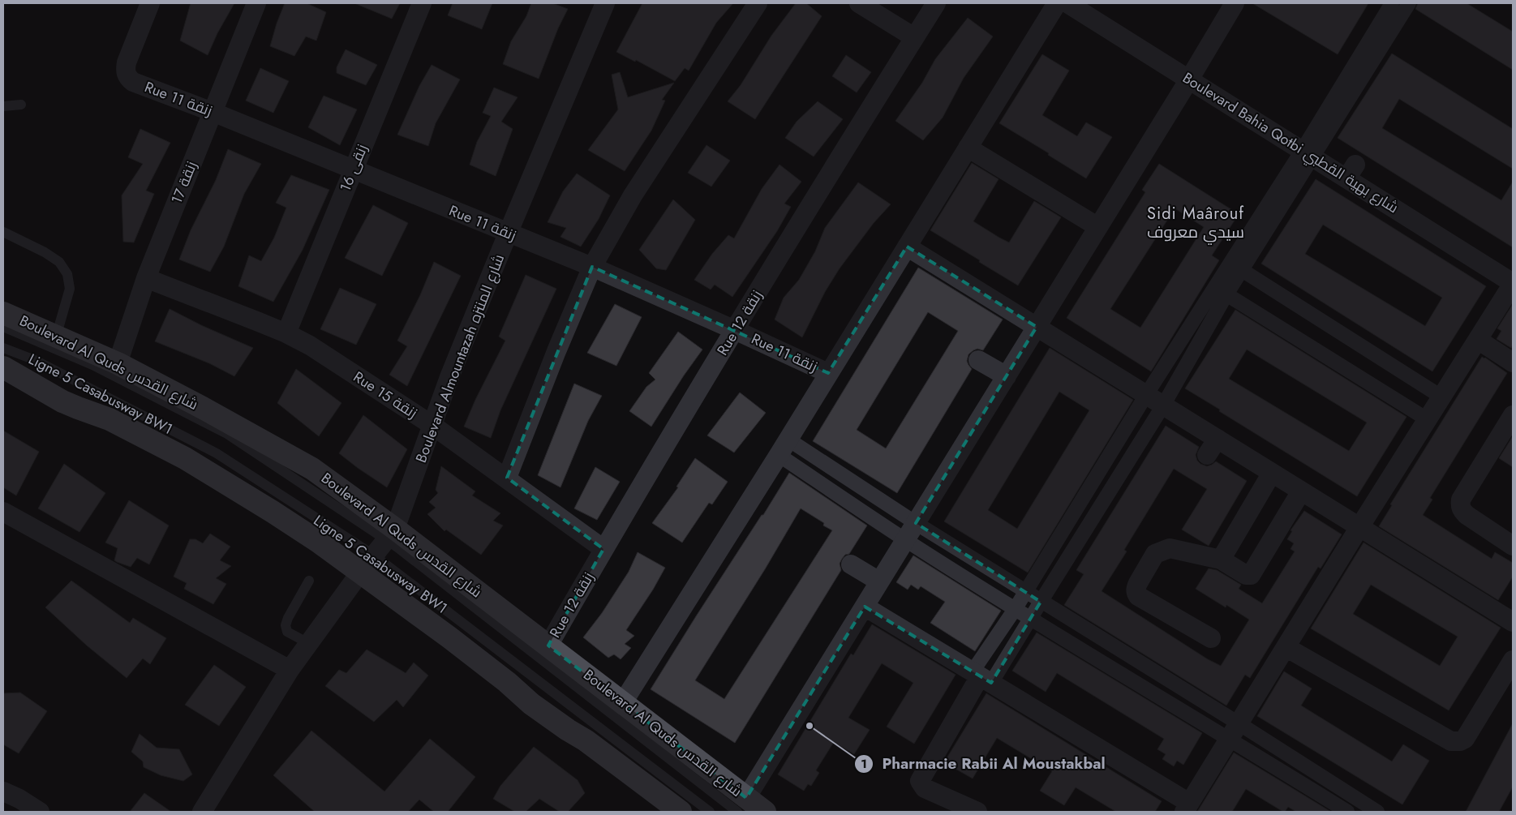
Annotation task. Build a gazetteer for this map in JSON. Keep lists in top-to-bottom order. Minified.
{"streets":{"main road":["Boulevard Al Quds شارع القدس"],"street":["Rue 11 زنقة","Boulevard Bahia Qotbi شارع بهية القطبي","زنقى 16","زنقة 17","Rue 12 زنقة","Boulevard Almountazah شارع المنتزه","Rue 15 زنقة"],"lane":["Ligne 5 Casabusway BW1"]},"crossings":[["Rue 11 زنقة","زنقى 16"],["Rue 11 زنقة","زنقة 17"],["Rue 11 زنقة","Rue 12 زنقة"],["Rue 11 زنقة","Boulevard Almountazah شارع المنتزه"],["زنقى 16","Rue 15 زنقة"],["زنقة 17","Boulevard Al Quds شارع القدس"],["زنقة 17","Rue 15 زنقة"],["Rue 12 زنقة","Boulevard Al Quds شارع القدس"],["Rue 12 زنقة","Rue 15 زنقة"],["Boulevard Almountazah شارع المنتزه","Boulevard Al Quds شارع القدس"],["Boulevard Almountazah شارع المنتزه","Ligne 5 Casabusway BW1"],["Boulevard Almountazah شارع المنتزه","Rue 15 زنقة"],["Boulevard Al Quds شارع القدس","Ligne 5 Casabusway BW1"]],"districts":["Sidi Maârouf سيدي معروف"],"places":["Pharmacie Rabii Al Moustakbal"]}
